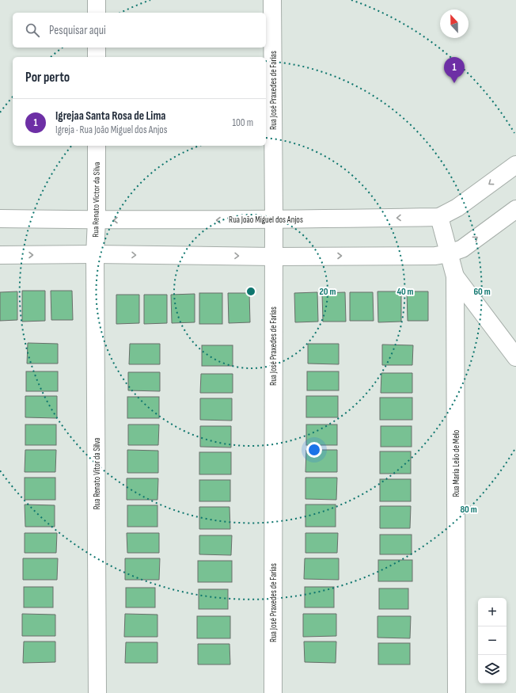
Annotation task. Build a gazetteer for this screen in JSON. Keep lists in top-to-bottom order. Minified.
{"streets":{"street":["Rua José Praxedes de Farias","Rua Renato Victor da Silva","Rua João Miguel dos Anjos","Rua Maria Leão de Melo","Rua Renato Vitor da Silva"]},"crossings":[["Rua José Praxedes de Farias","Rua João Miguel dos Anjos"],["Rua Renato Victor da Silva","Rua João Miguel dos Anjos"],["Rua Renato Victor da Silva","Rua Renato Vitor da Silva"],["Rua João Miguel dos Anjos","Rua Maria Leão de Melo"]],"north":"top","page":{"search":"Pesquisar aqui","pins":"1","heading":"Por perto","list":[{"mark":"1","name":"Igrejaa Santa Rosa de Lima","note":"Igreja · Rua João Miguel dos Anjos","value":"100 m"}],"map_buttons":["+","−"]},"rings":["20 m","40 m","60 m","80 m"]}
